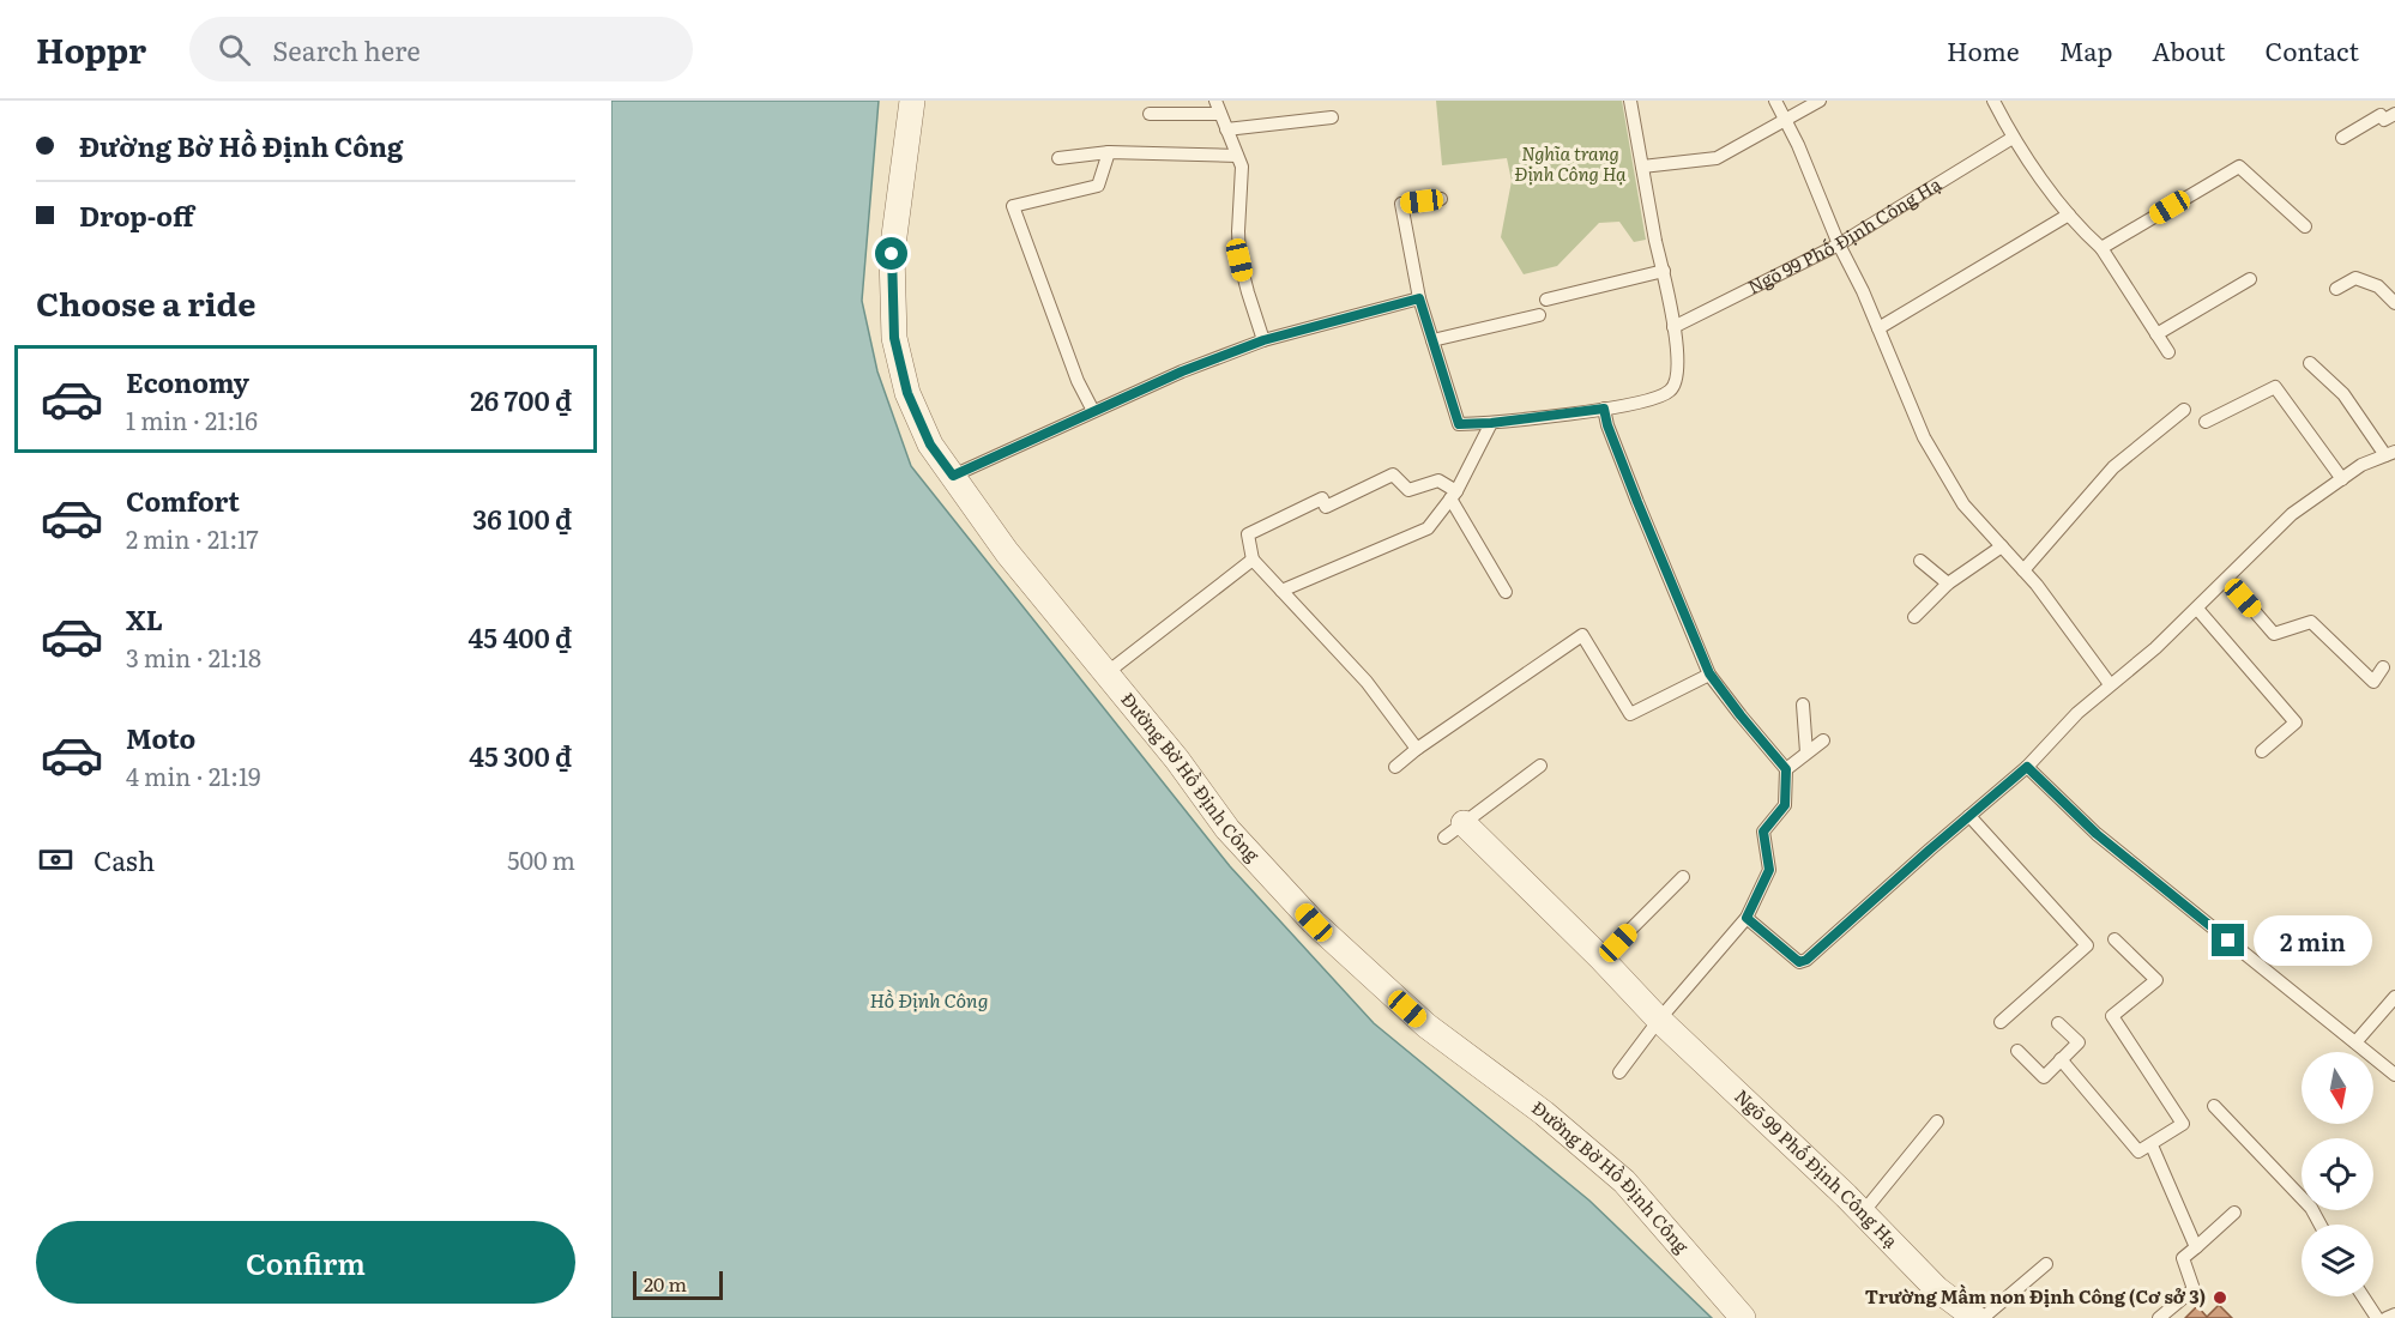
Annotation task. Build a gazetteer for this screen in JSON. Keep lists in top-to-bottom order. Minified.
{"streets":{"street":["Ngõ 99 Phố Định Công Hạ","Đường Bờ Hồ Định Công"]},"water":["Hồ Định Công"],"parks":["Nghĩa trang Định Công Hạ"],"places":["Trường Mầm non Định Công (Cơ sở 3)"],"scale_bar":"20 m","north":"bottom","page":{"header":"Hoppr","search":"Search here","nav":["Home","Map","About","Contact"],"banner":["Đường Bờ Hồ Định Công","Drop-off"],"heading":"Choose a ride","list":[{"name":"Economy","note":"1 min · 21:16","value":"26 700 ₫"},{"name":"Comfort","note":"2 min · 21:17","value":"36 100 ₫"},{"name":"XL","note":"3 min · 21:18","value":"45 400 ₫"},{"name":"Moto","note":"4 min · 21:19","value":"45 300 ₫"}],"pay":["Cash","500 m"],"bubble":"2 min","buttons":"Confirm","scale":"20 m"}}
